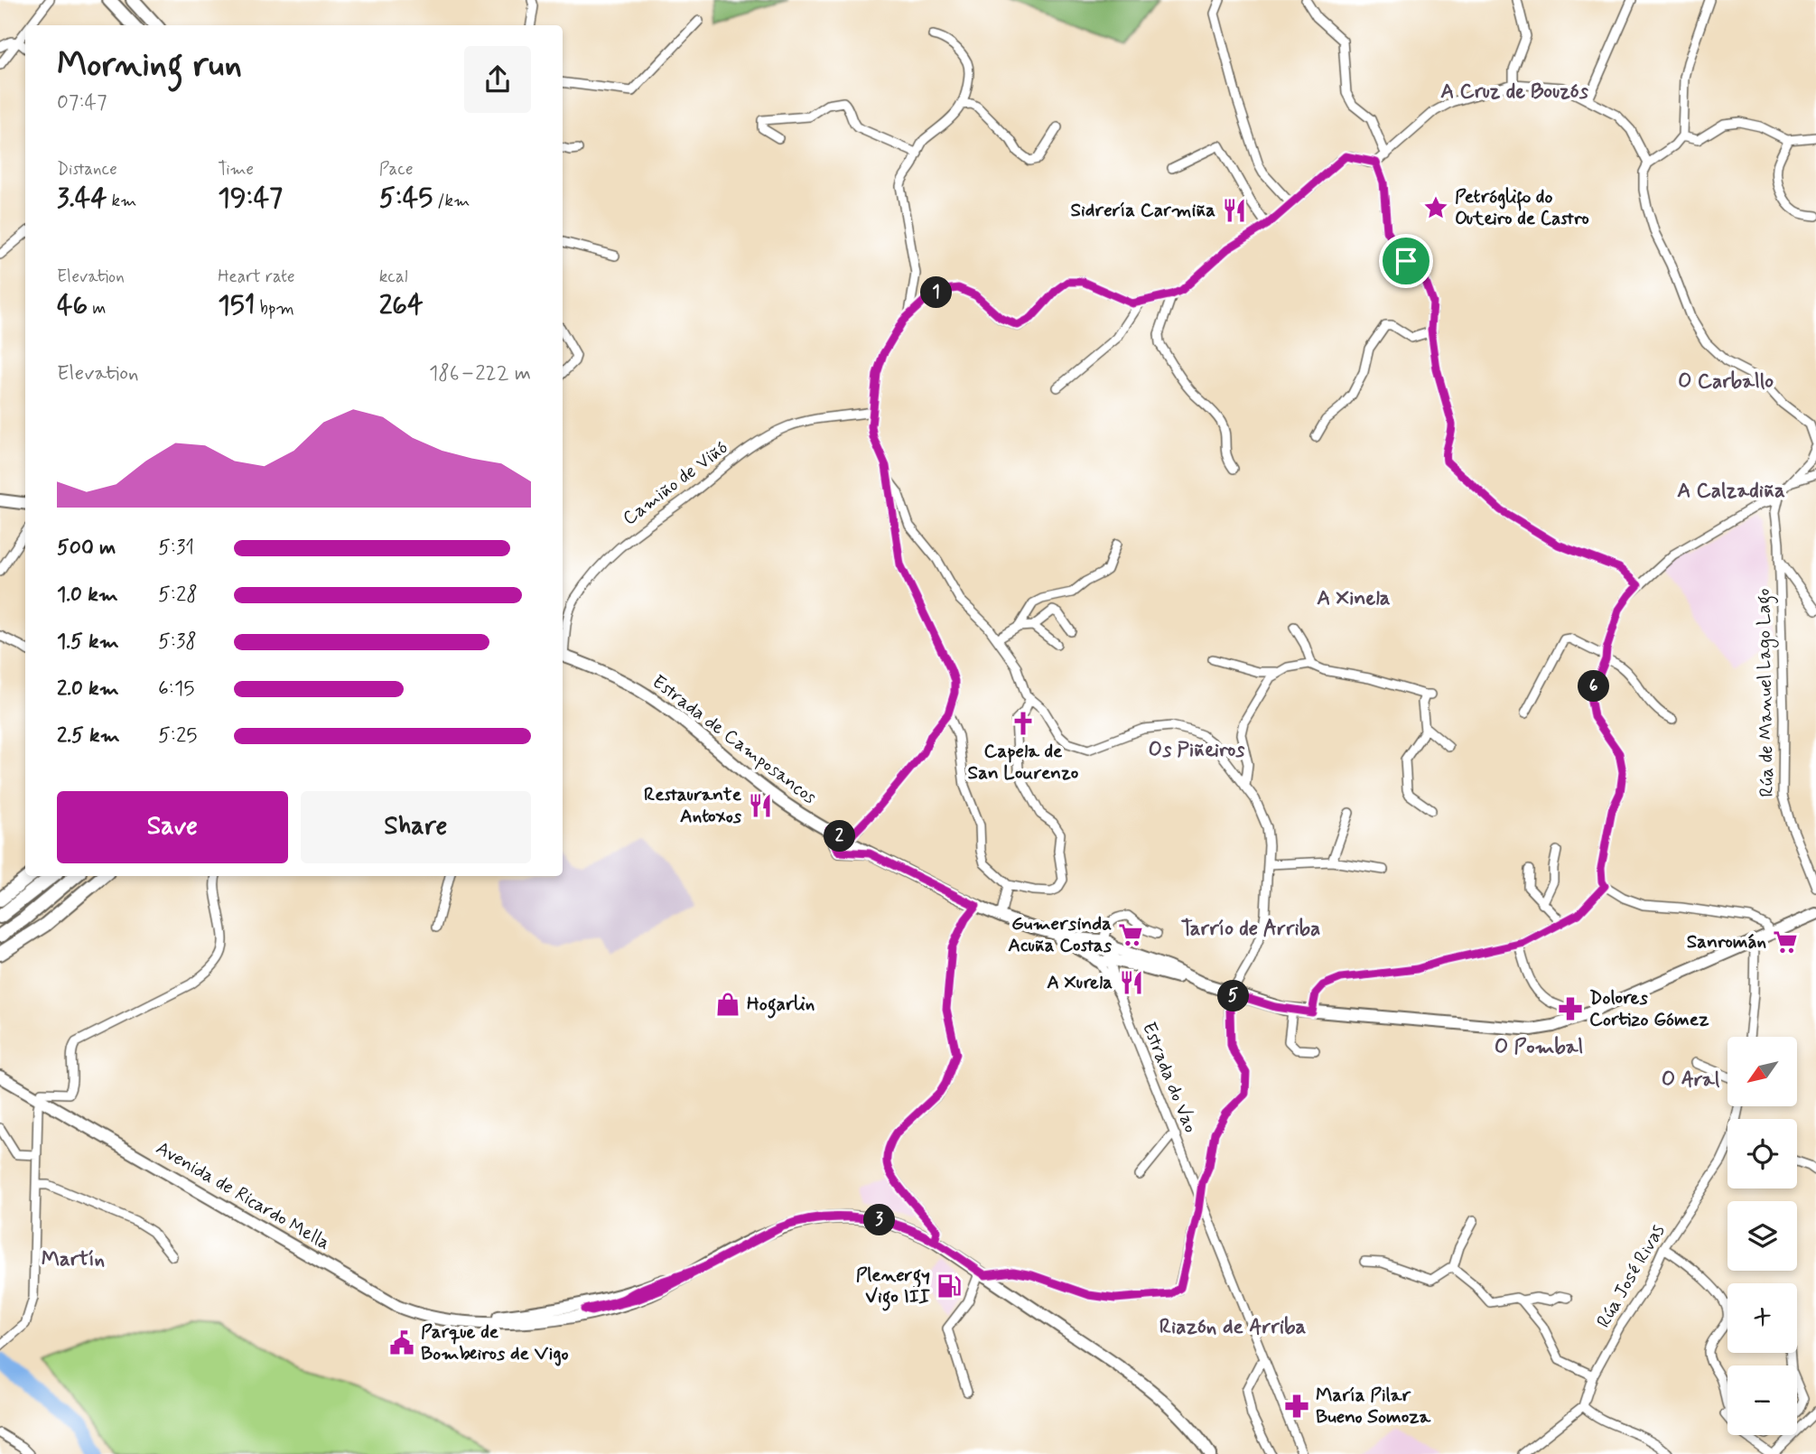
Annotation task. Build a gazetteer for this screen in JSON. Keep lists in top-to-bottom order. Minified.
{"streets":{"main road":["Estrada de Camposancos","Avenida de Ricardo Mella"],"street":["Camiño de Viñó","Rúa de Manuel Lago Lago","Estrada do Vao","Rúa José Rivas"]},"districts":["A Cruz de Bouzós","O Carballo","A Calzadiña","A Xinela","Os Piñeiros","Tarrío de Arriba","O Pombal","O Aral","Martín","Riazón de Arriba"],"places":{"place":["Petróglifo do Outeiro de Castro"],"restaurant":["Sidrería Carmiña","Restaurante Antoxos","A Xurela"],"church":["Capela de San Lourenzo"],"supermarket":["Gumersinda Acuña Costas","Sanromán"],"shop":["Hogarlin"],"pharmacy":["Dolores Cortizo Gómez","María Pilar Bueno Somoza"],"fuel station":["Plenergy Vigo III"],"public building":["Parque de Bombeiros de Vigo"]},"north":"bottom left","page":{"heading":["Morning run","07:47"],"stats":[["Distance","3.44 km"],["Time","19:47"],["Pace","5:45 /km"],["Elevation","46 m"],["Heart rate","151 bpm"],["kcal","264"]],"pins":["1","6","2","5","3"],"chart":["Elevation","186–222 m"],"list":[{"name":"500 m","note":"5:31"},{"name":"1.0 km","note":"5:28"},{"name":"1.5 km","note":"5:38"},{"name":"2.0 km","note":"6:15"},{"name":"2.5 km","note":"5:25"}],"buttons":["Save","Share"],"map_buttons":["+","−"]}}
